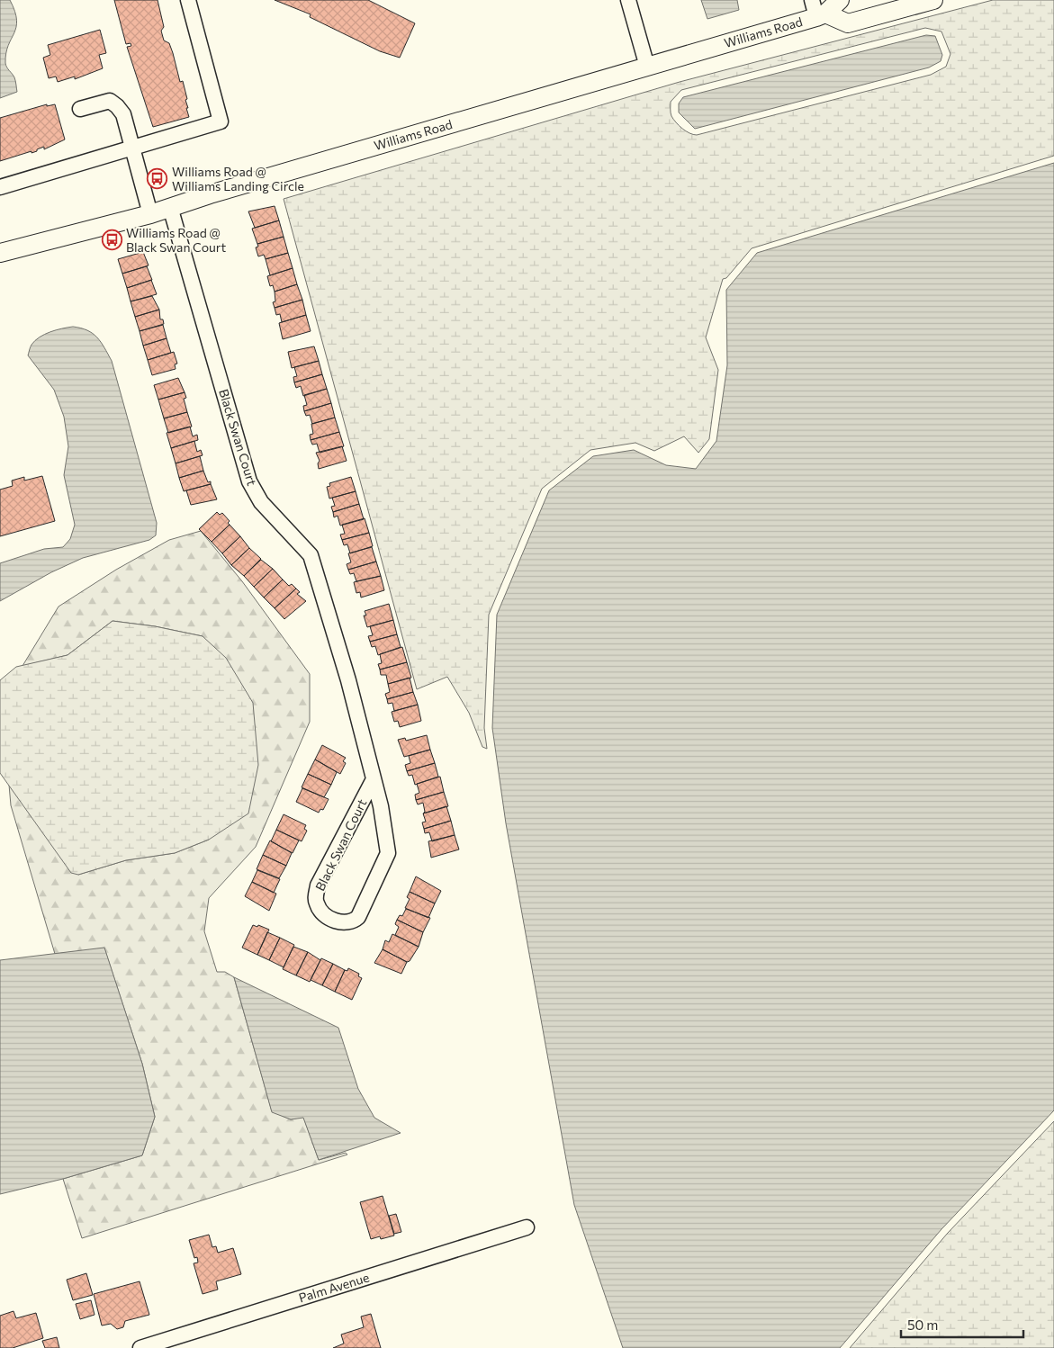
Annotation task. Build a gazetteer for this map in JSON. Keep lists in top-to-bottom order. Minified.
{"streets":{"street":["Williams Road","Black Swan Court","Palm Avenue"]},"crossings":[["Williams Road","Black Swan Court"]],"places":{"bus stop":["Williams Road @ Williams Landing Circle","Williams Road @ Black Swan Court"]},"scale_bar":"50 m"}
